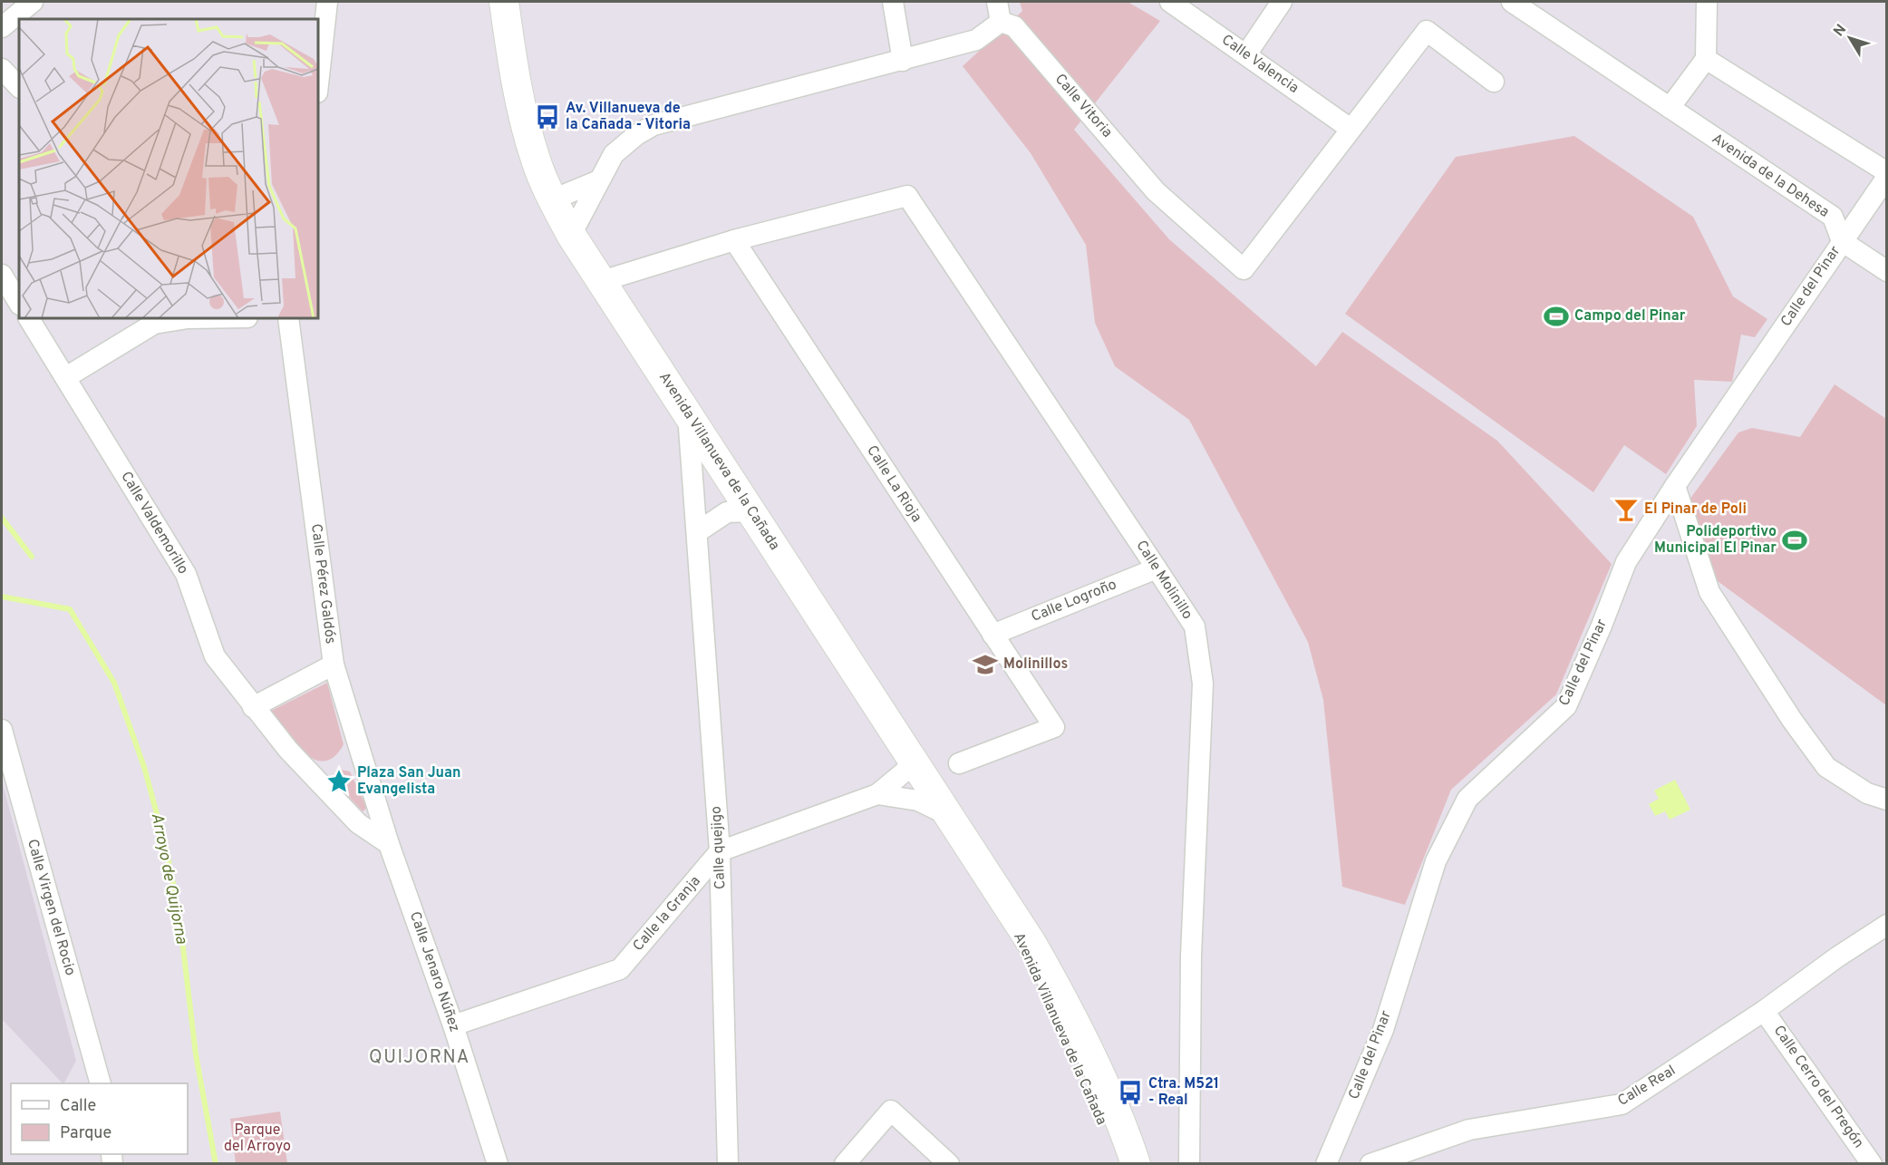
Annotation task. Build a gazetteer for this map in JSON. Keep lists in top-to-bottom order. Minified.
{"streets":{"main road":["Avenida Villanueva de la Cañada"],"street":["Calle Valencia","Calle Vitoria","Avenida de la Dehesa","Calle del Pinar","Calle La Rioja","Calle Valdemorillo","Calle Molinillo","Calle Pérez Galdós","Calle Logroño","Calle quejigo","Calle Virgen del Rocio","Calle la Granja","Calle Jenaro Núñez","Calle Real","Calle Cerro del Pregón"]},"crossings":[["Calle Valencia","Calle Vitoria"],["Avenida de la Dehesa","Calle del Pinar"],["Avenida Villanueva de la Cañada","Calle quejigo"],["Avenida Villanueva de la Cañada","Calle la Granja"],["Calle La Rioja","Calle Molinillo"],["Calle La Rioja","Calle Logroño"],["Calle Valdemorillo","Calle Pérez Galdós"],["Calle Valdemorillo","Calle Jenaro Núñez"],["Calle Molinillo","Calle Logroño"],["Calle Pérez Galdós","Calle Jenaro Núñez"],["Calle quejigo","Calle la Granja"],["Calle la Granja","Calle Jenaro Núñez"],["Calle Real","Calle Cerro del Pregón"]],"districts":["QUIJORNA"],"water":["Arroyo de Quijorna"],"parks":["Parque del Arroyo"],"places":{"bus stop":["Av. Villanueva de la Cañada - Vitoria","Ctra. M521 - Real"],"sports":["Campo del Pinar","Polideportivo Municipal El Pinar"],"bar":["El Pinar de Poli"],"school or university":["Molinillos"],"place":["Plaza San Juan Evangelista"]},"legend":["Calle","Parque"],"north":"top left"}
